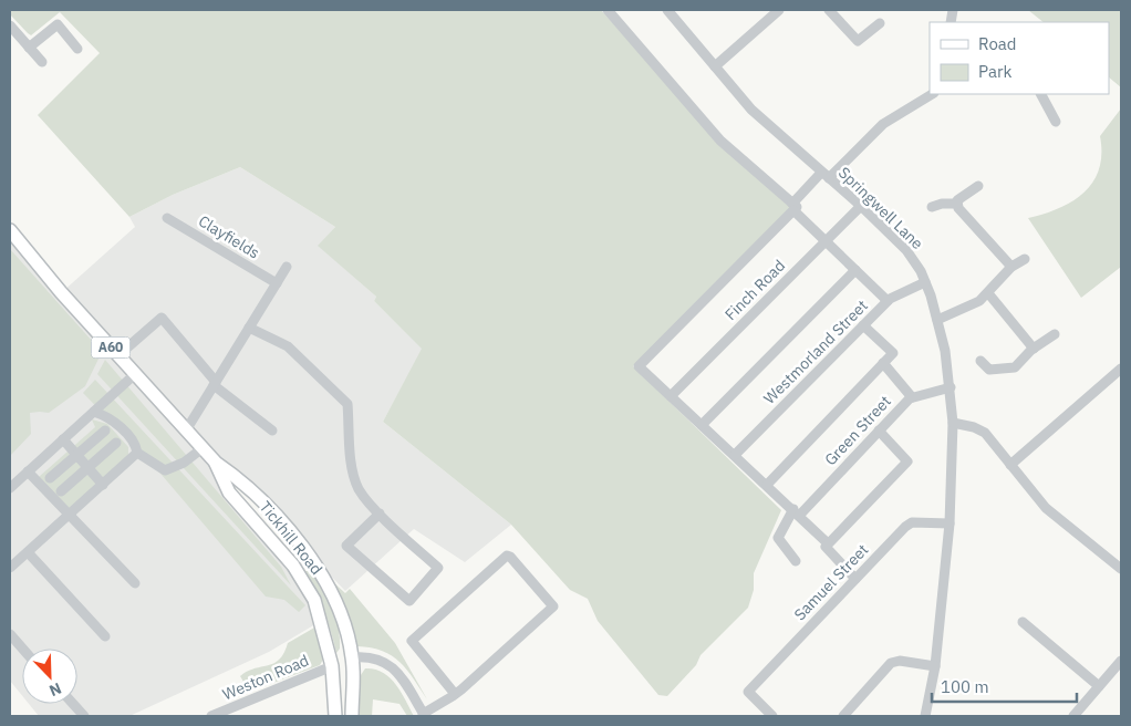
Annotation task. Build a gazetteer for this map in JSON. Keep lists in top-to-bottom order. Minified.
{"streets":{"main road":["A60","Tickhill Road"],"street":["Springwell Lane","Clayfields","Finch Road","Westmorland Street","Green Street","Samuel Street","Weston Road"]},"crossings":[["Springwell Lane","Finch Road"],["Springwell Lane","Westmorland Street"],["Springwell Lane","Green Street"],["Springwell Lane","Samuel Street"],["A60","Tickhill Road"],["A60","Weston Road"],["Tickhill Road","Weston Road"]],"legend":["Road","Park"],"scale_bar":"100 m","north":"bottom right"}
